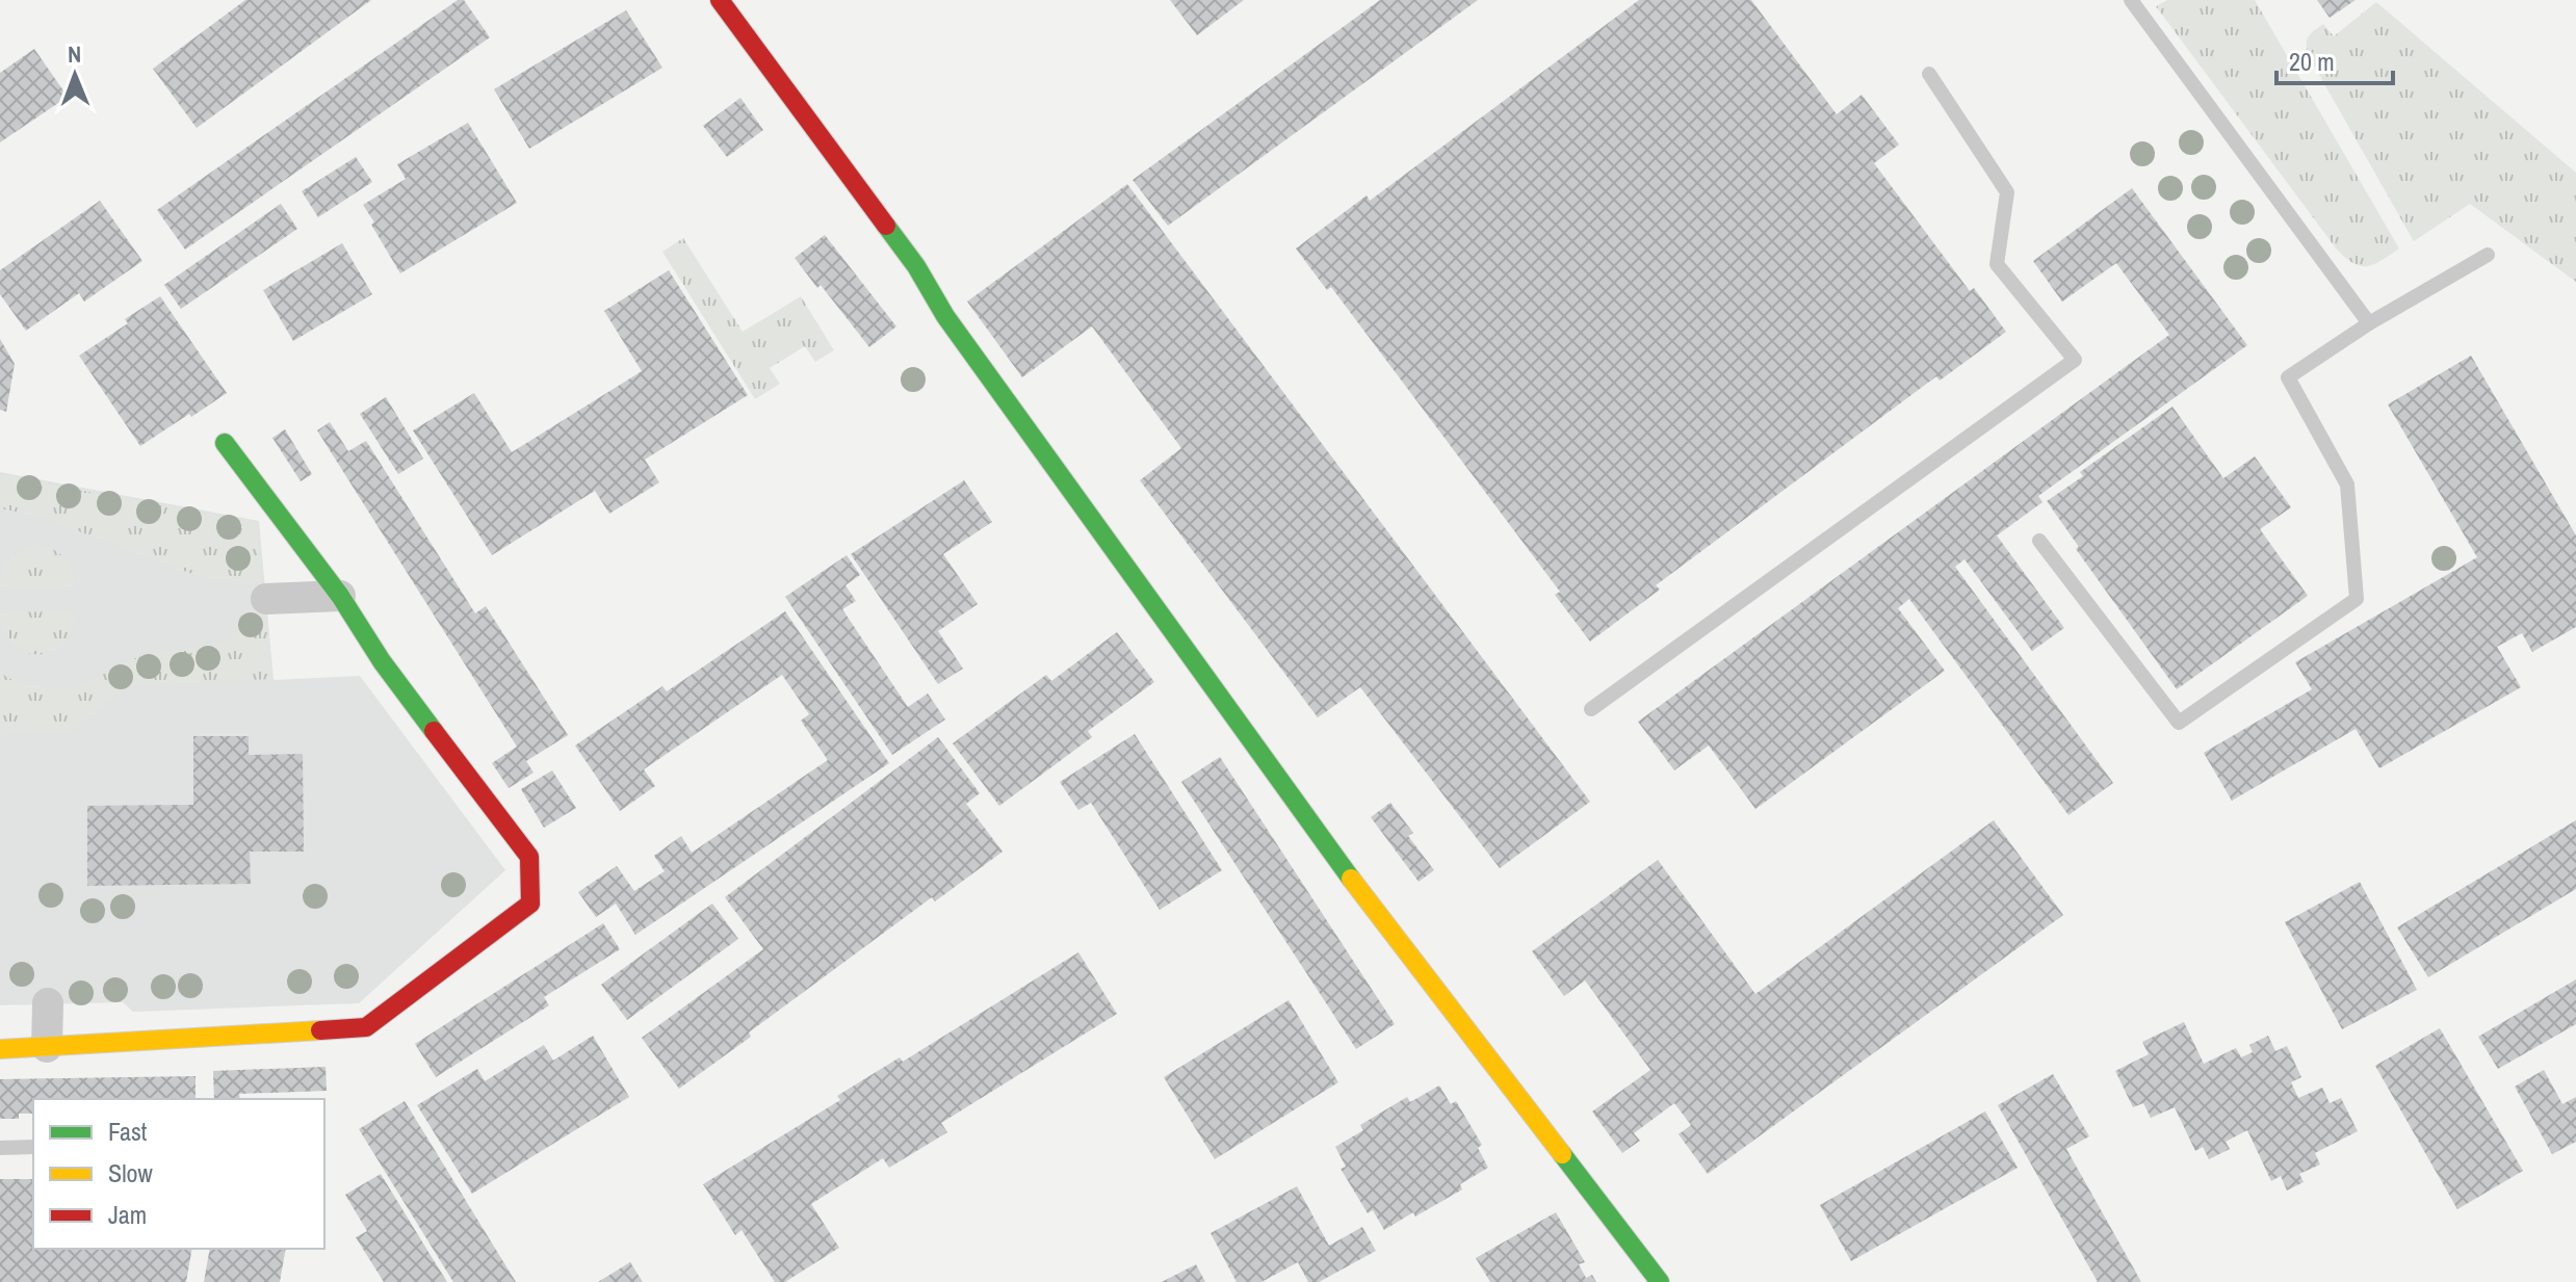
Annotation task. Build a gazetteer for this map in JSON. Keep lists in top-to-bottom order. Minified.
{"legend":["Fast","Slow","Jam"],"scale_bar":"20 m","north":"top"}
